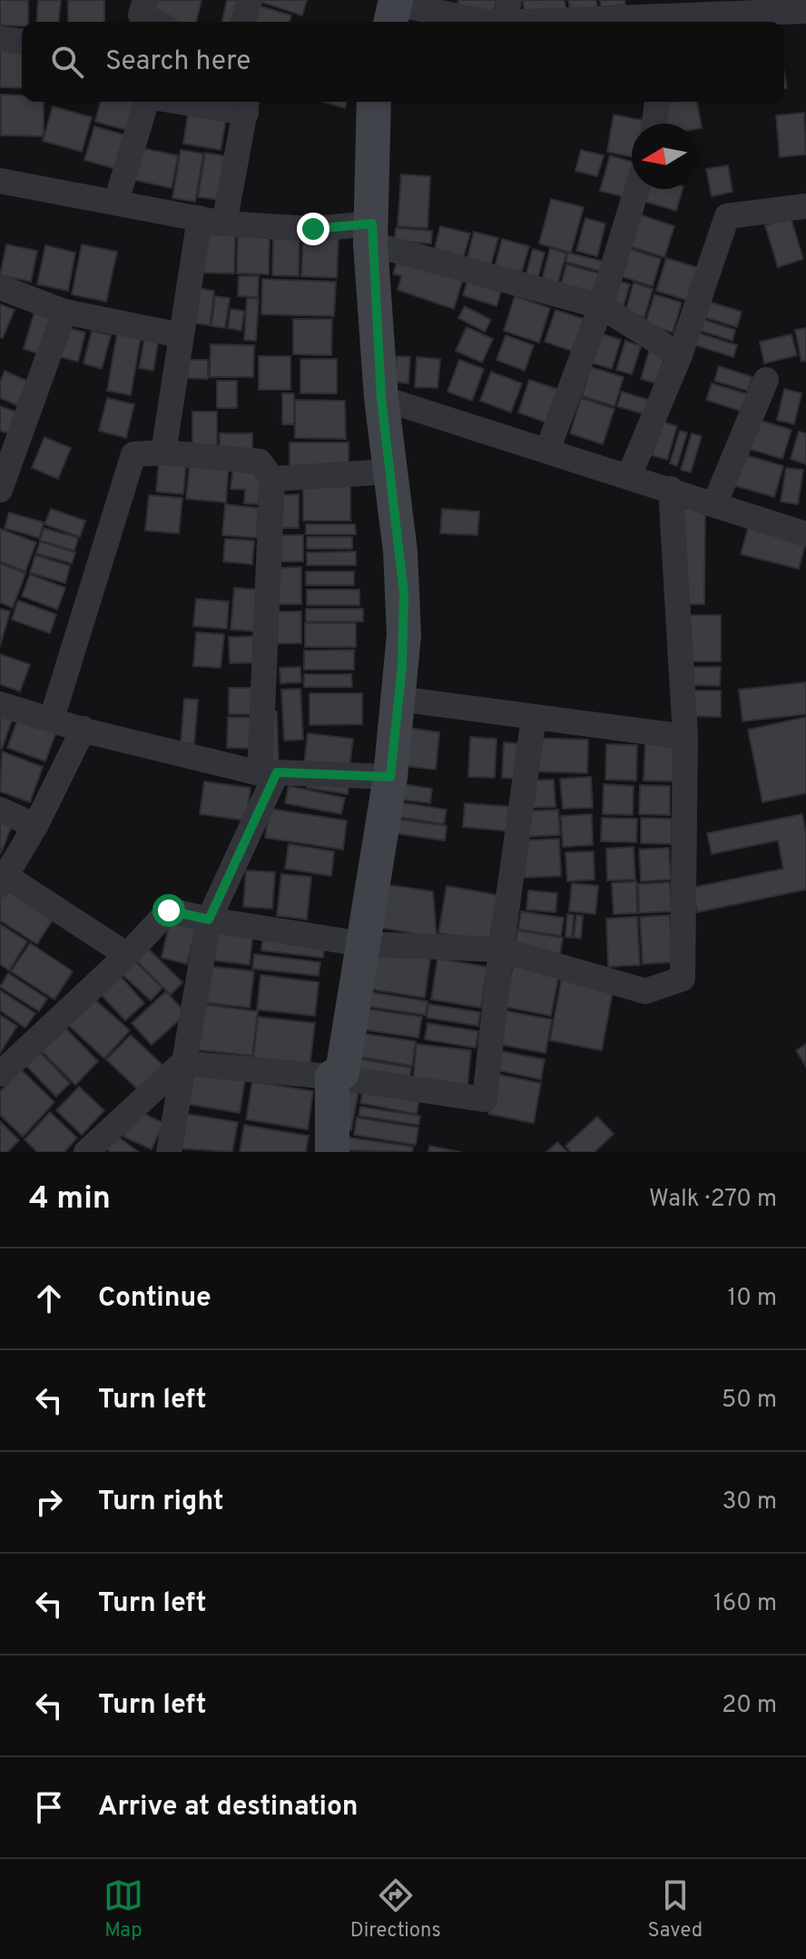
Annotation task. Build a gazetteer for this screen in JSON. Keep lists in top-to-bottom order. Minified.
{"north":"left","page":{"search":"Search here","heading":["4 min","Walk · 270 m"],"list":[["Continue","10 m"],["Turn left","50 m"],["Turn right","30 m"],["Turn left","160 m"],["Turn left","20 m"],"Arrive at destination"],"nav":["Map","Directions","Saved"]}}
